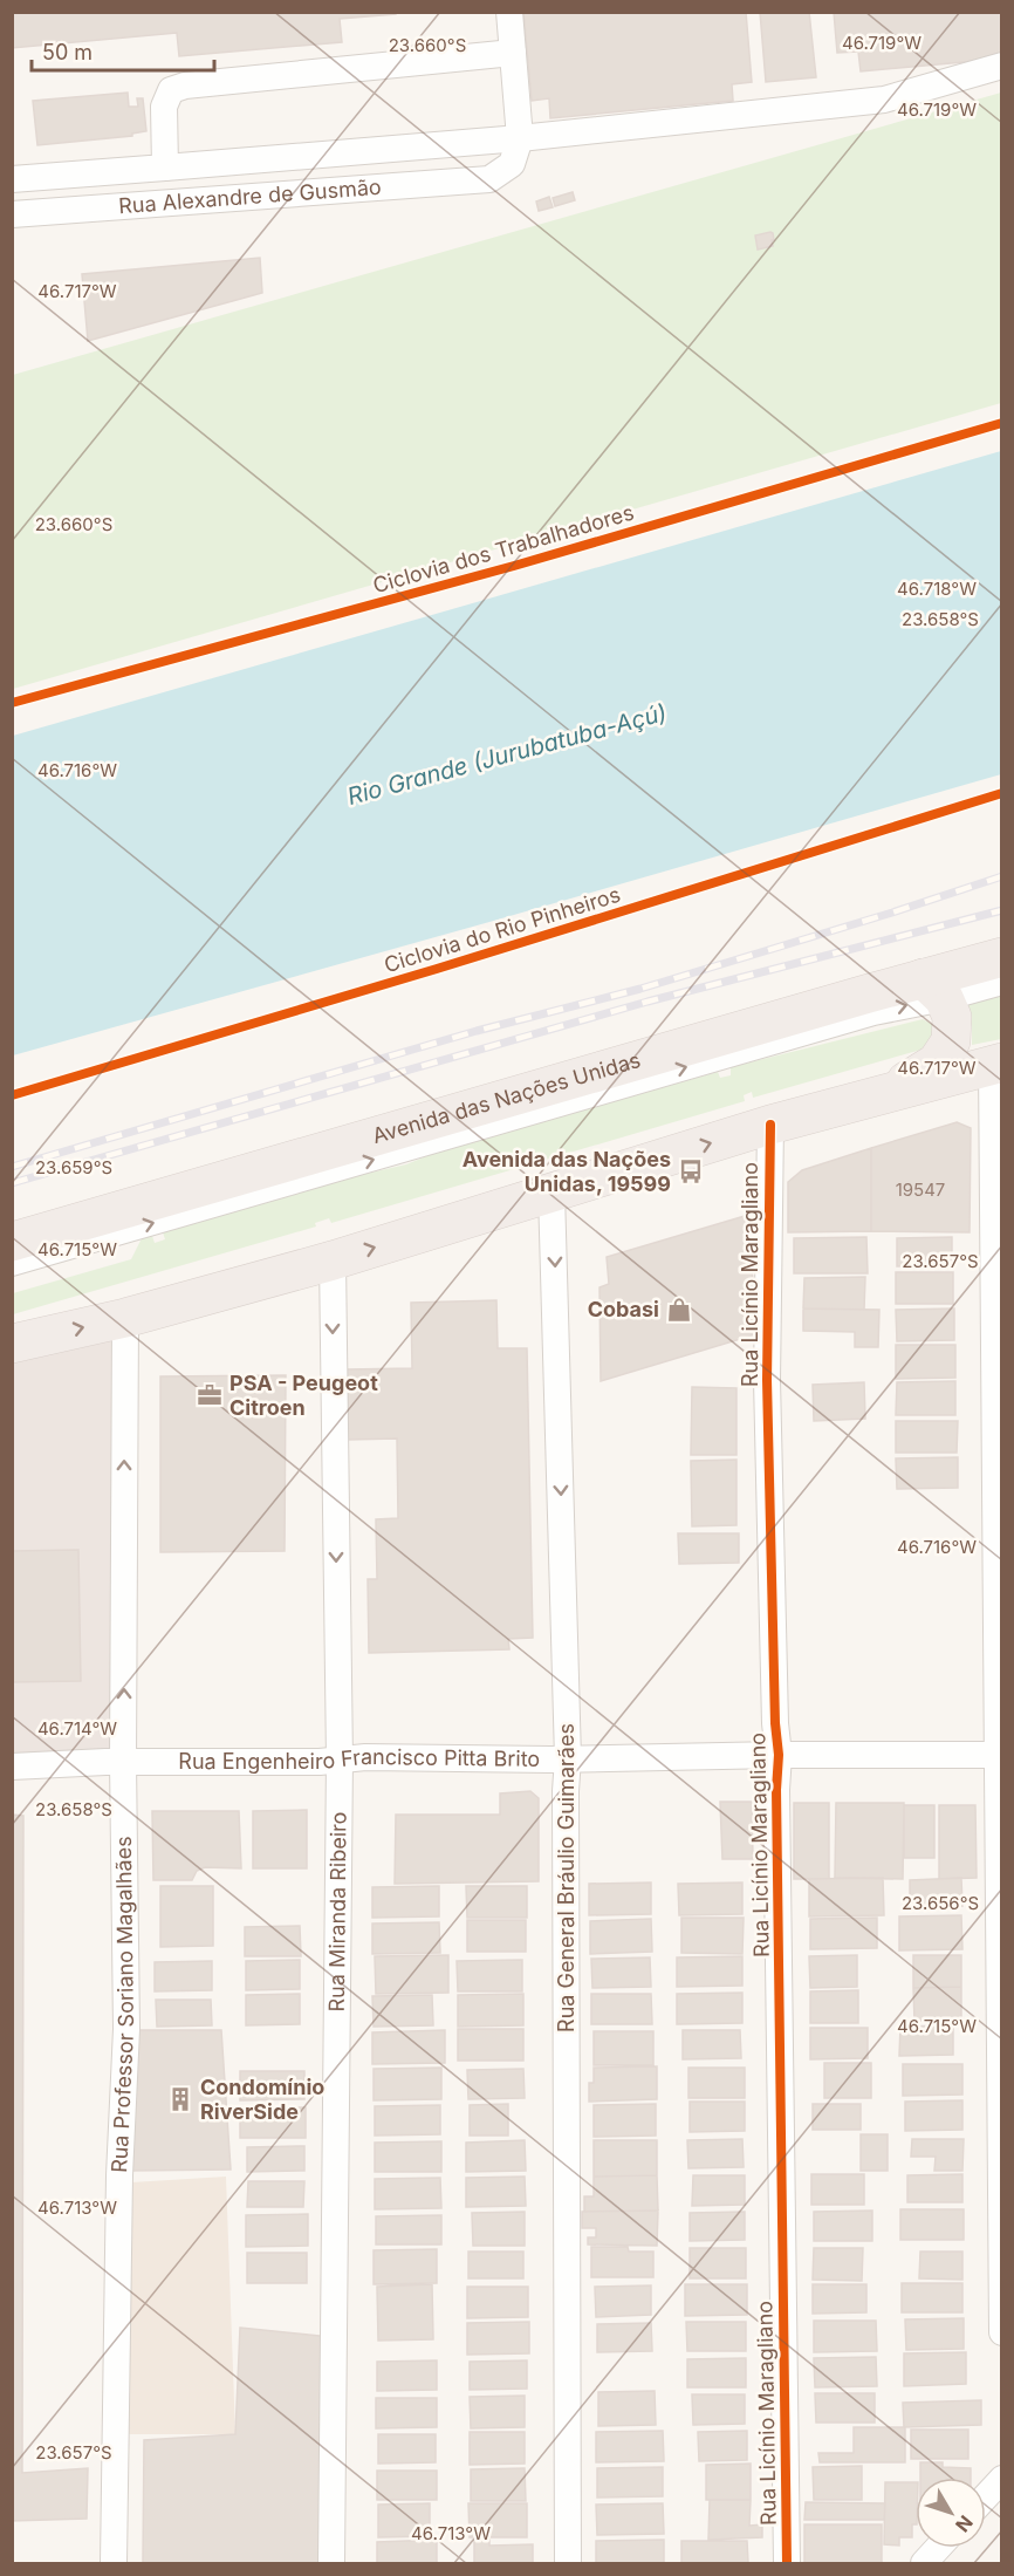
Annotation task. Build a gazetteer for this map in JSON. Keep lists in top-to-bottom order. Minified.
{"streets":{"highway":["Avenida das Nações Unidas"],"street":["Rua Alexandre de Gusmão","Rua Licínio Maragliano","Rua Engenheiro Francisco Pitta Brito","Rua General Bráulio Guimarães","Rua Miranda Ribeiro","Rua Professor Soriano Magalhães"],"cycle path":["Ciclovia dos Trabalhadores","Ciclovia do Rio Pinheiros"]},"crossings":[["Rua Licínio Maragliano","Rua Engenheiro Francisco Pitta Brito"],["Rua Engenheiro Francisco Pitta Brito","Rua General Bráulio Guimarães"],["Rua Engenheiro Francisco Pitta Brito","Rua Miranda Ribeiro"],["Rua Engenheiro Francisco Pitta Brito","Rua Professor Soriano Magalhães"]],"one_way":["Rua General Bráulio Guimarães","Rua Miranda Ribeiro","Rua Professor Soriano Magalhães"],"water":["Rio Grande (Jurubatuba-Açú)"],"places":{"bus stop":["Avenida das Nações Unidas, 19599"],"shop":["Cobasi"],"office":["PSA - Peugeot Citroen"],"building":["Condomínio RiverSide"]},"house_numbers":["19547"],"scale_bar":"50 m","north":"bottom right","coordinates":["46.719°W","23.660°S","46.717°W","46.718°W","23.658°S","46.716°W","23.659°S","46.715°W","23.657°S","46.714°W","23.656°S","46.713°W"]}
